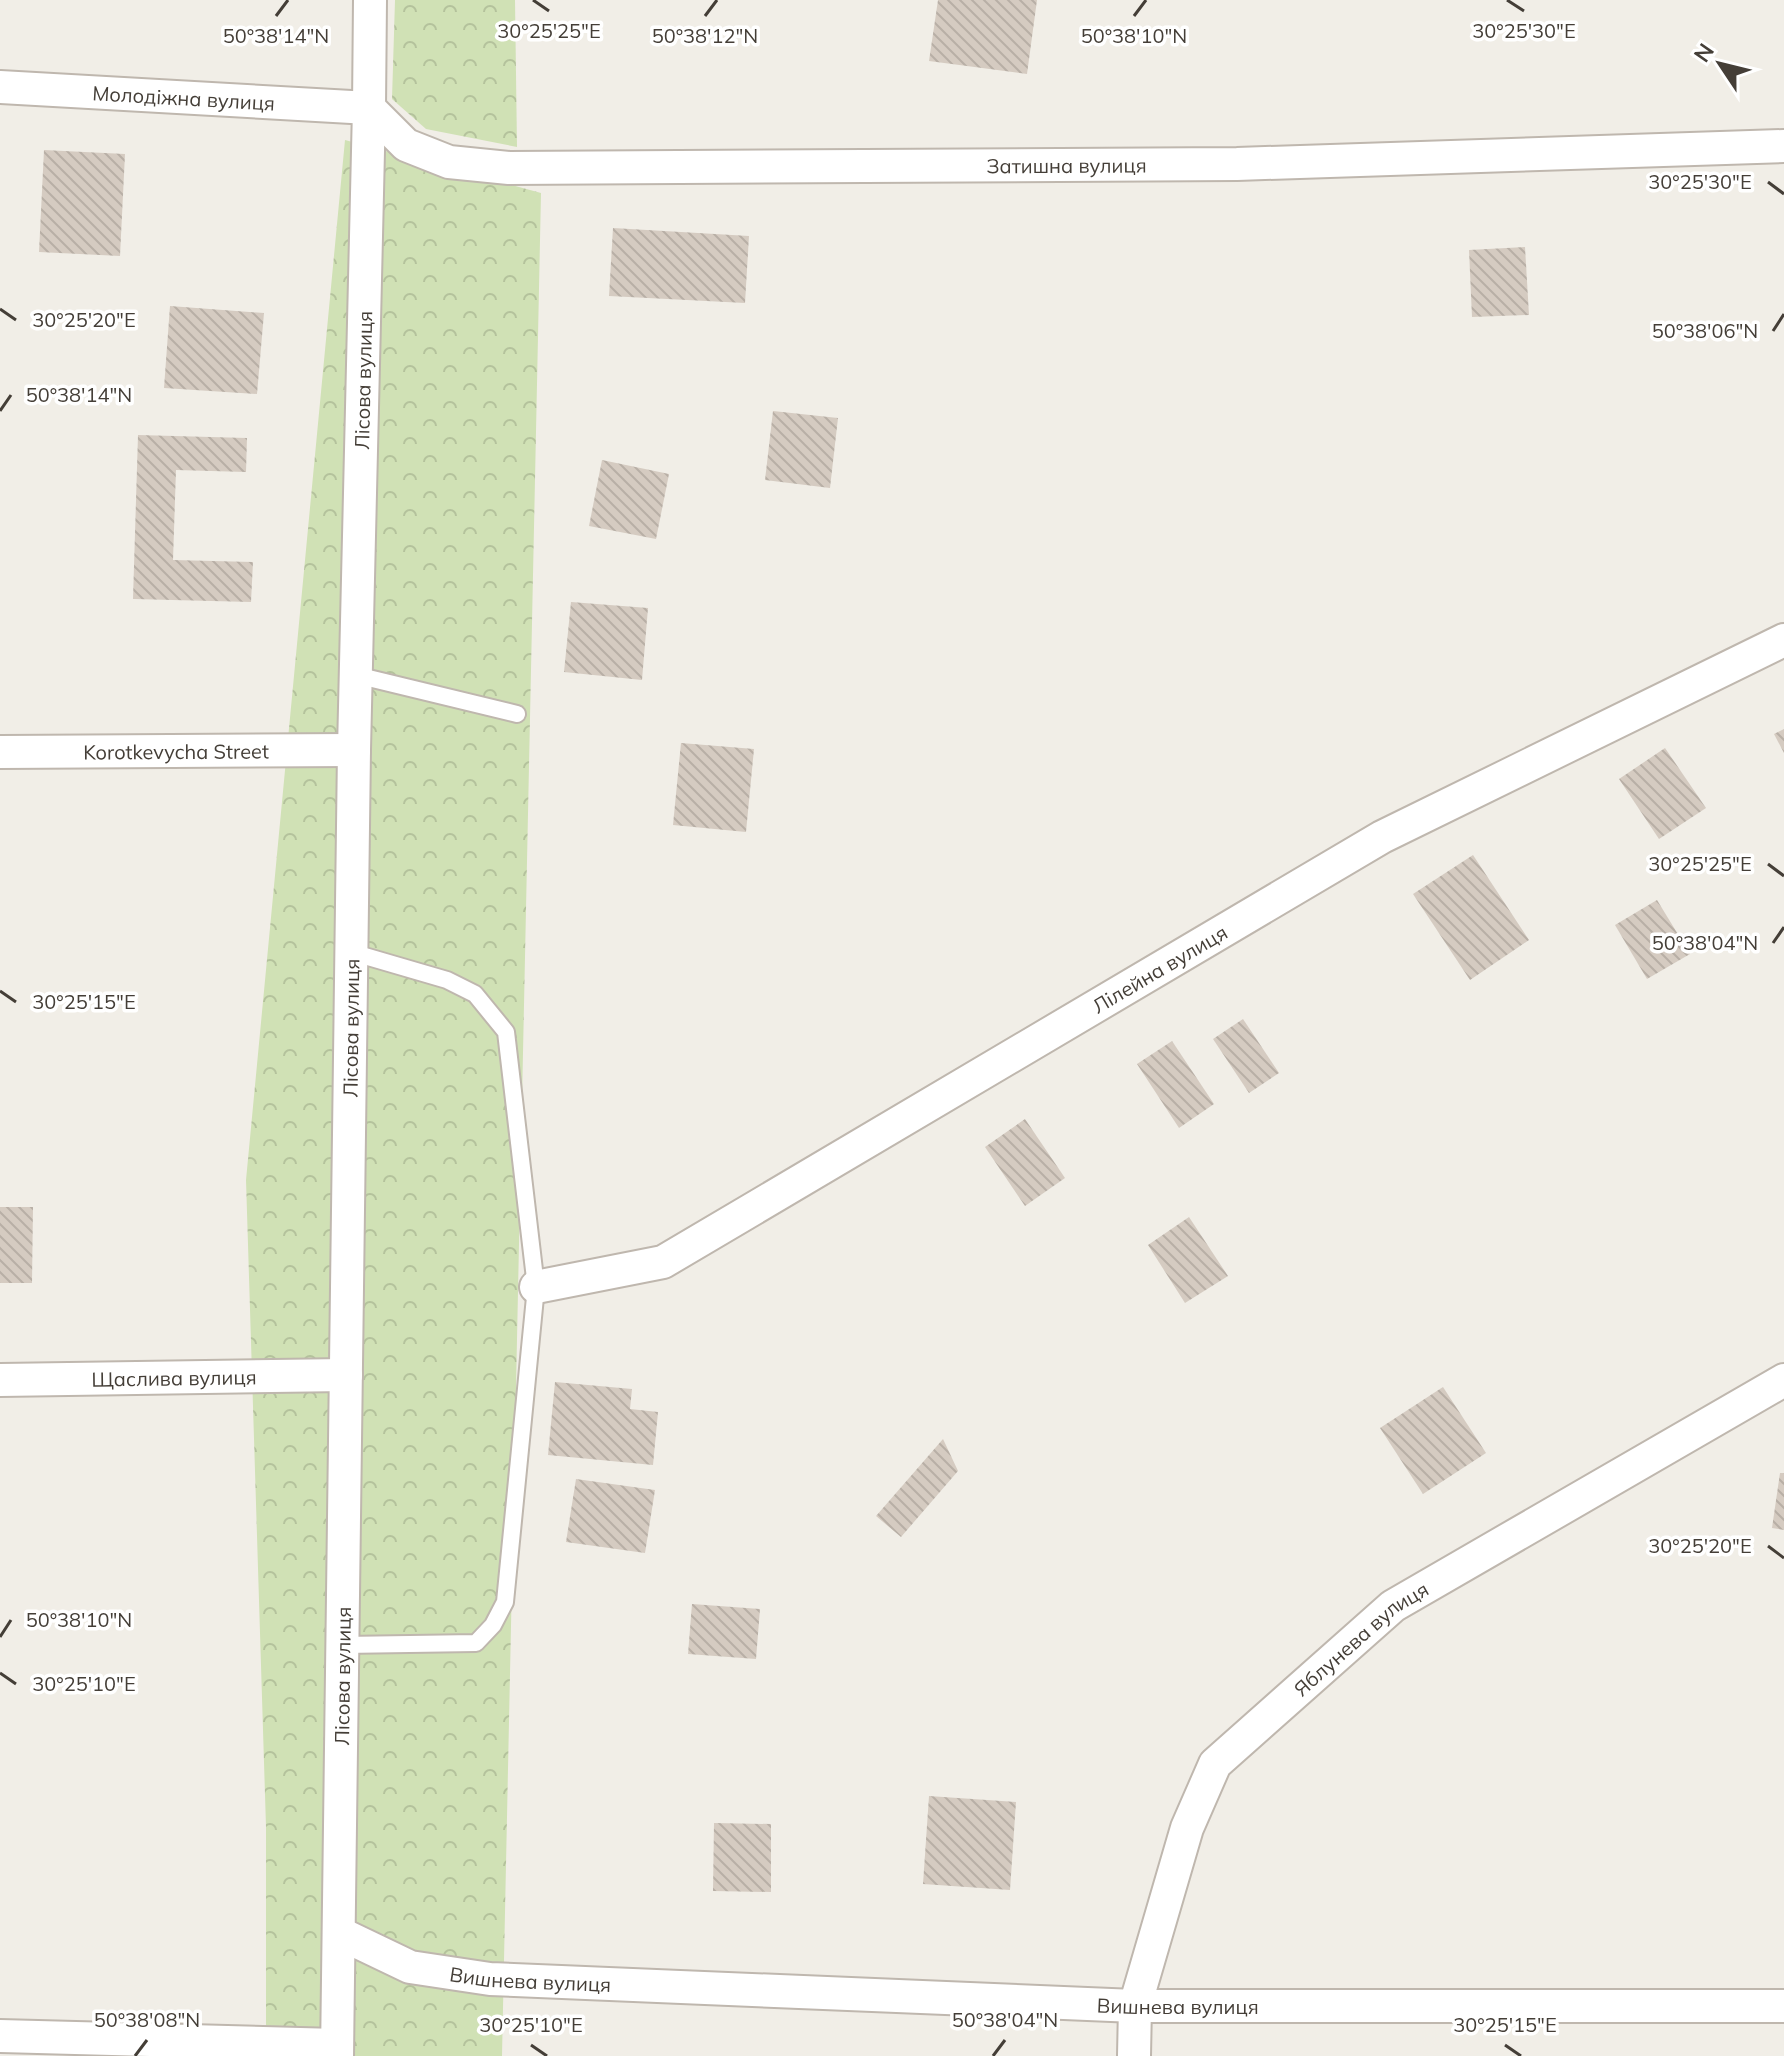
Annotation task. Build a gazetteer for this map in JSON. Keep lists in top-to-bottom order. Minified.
{"streets":{"street":["Молодіжна вулиця","Затишна вулиця","Лісова вулиця","Korotkevycha Street","Лілейна вулиця","Щаслива вулиця","Яблунева вулиця","Вишнева вулиця"]},"crossings":[["Молодіжна вулиця","Затишна вулиця"],["Молодіжна вулиця","Лісова вулиця"],["Затишна вулиця","Лісова вулиця"],["Лісова вулиця","Korotkevycha Street"],["Лісова вулиця","Щаслива вулиця"],["Лісова вулиця","Вишнева вулиця"],["Яблунева вулиця","Вишнева вулиця"]],"north":"top left","coordinates":["30°25'30\"E","30°25'25\"E","50°38'14\"N","50°38'12\"N","50°38'10\"N","30°25'20\"E","50°38'06\"N","50°38'04\"N","30°25'15\"E","30°25'10\"E","50°38'08\"N"]}
